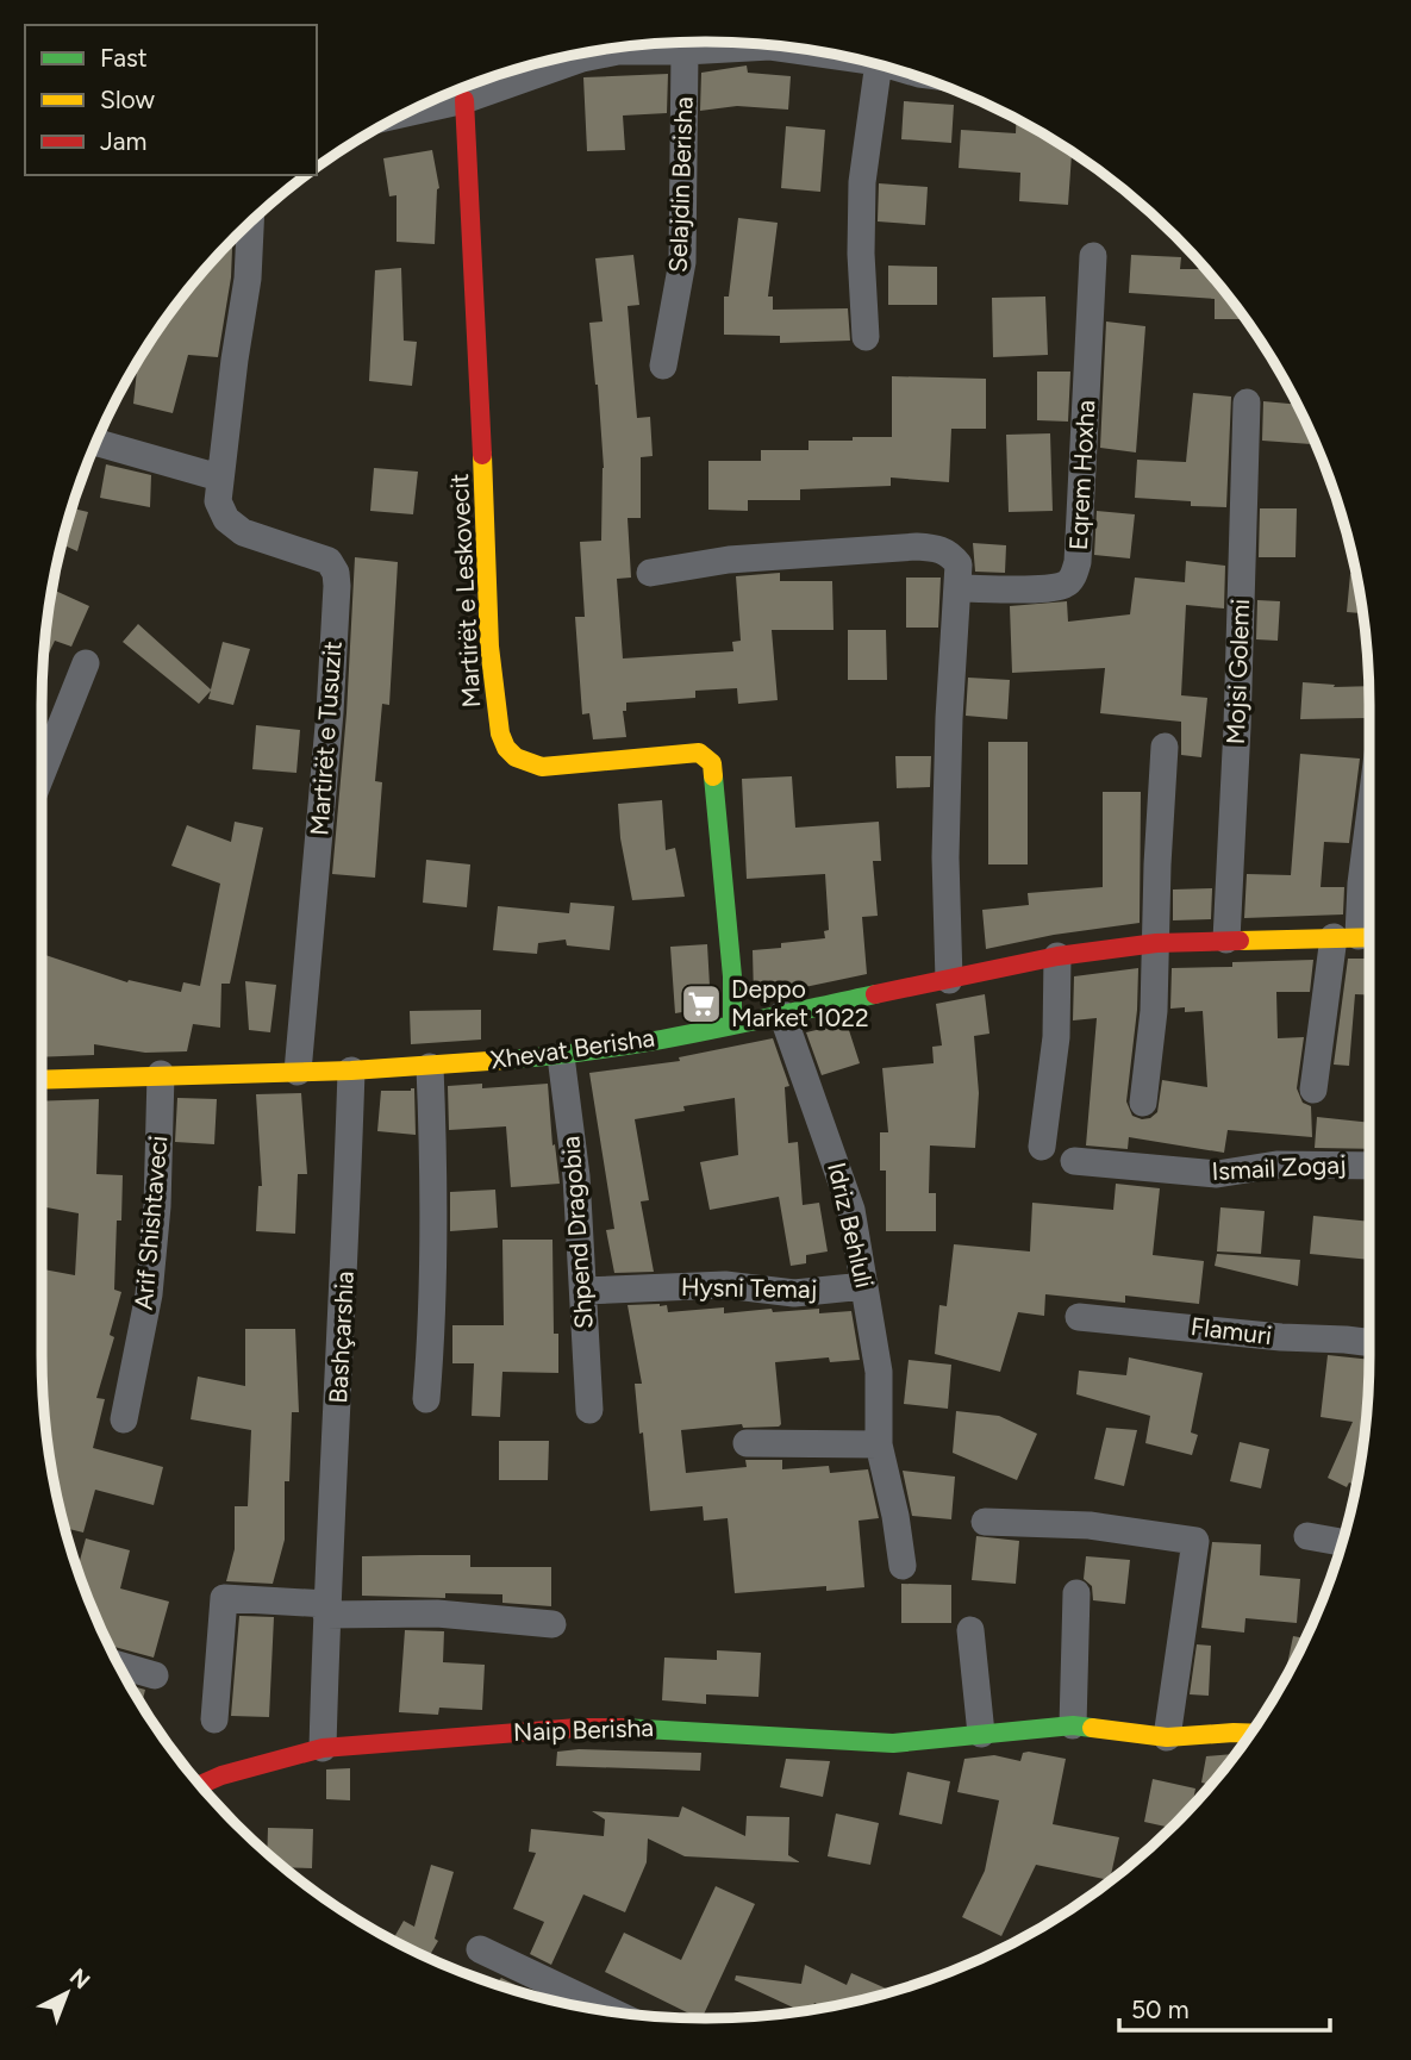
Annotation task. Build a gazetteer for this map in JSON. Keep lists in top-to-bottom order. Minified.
{"streets":{"street":["Selajdin Berisha","Eqrem Hoxha","Martirët e Leskovecit","Mojsi Golemi","Martirët e Tusuzit","Xhevat Berisha","Ismail Zogaj","Arif Shishtaveci","Idriz Behluli","Shpend Dragobia","Hysni Temaj","Flamuri","Bashçarshia","Naip Berisha"]},"crossings":[["Martirët e Leskovecit","Xhevat Berisha"],["Mojsi Golemi","Xhevat Berisha"],["Martirët e Tusuzit","Xhevat Berisha"],["Xhevat Berisha","Arif Shishtaveci"],["Xhevat Berisha","Idriz Behluli"],["Xhevat Berisha","Shpend Dragobia"],["Xhevat Berisha","Bashçarshia"],["Idriz Behluli","Hysni Temaj"],["Shpend Dragobia","Hysni Temaj"],["Bashçarshia","Naip Berisha"]],"places":{"supermarket":["Deppo Market 1022"]},"legend":["Fast","Slow","Jam"],"scale_bar":"50 m","north":"top right"}
